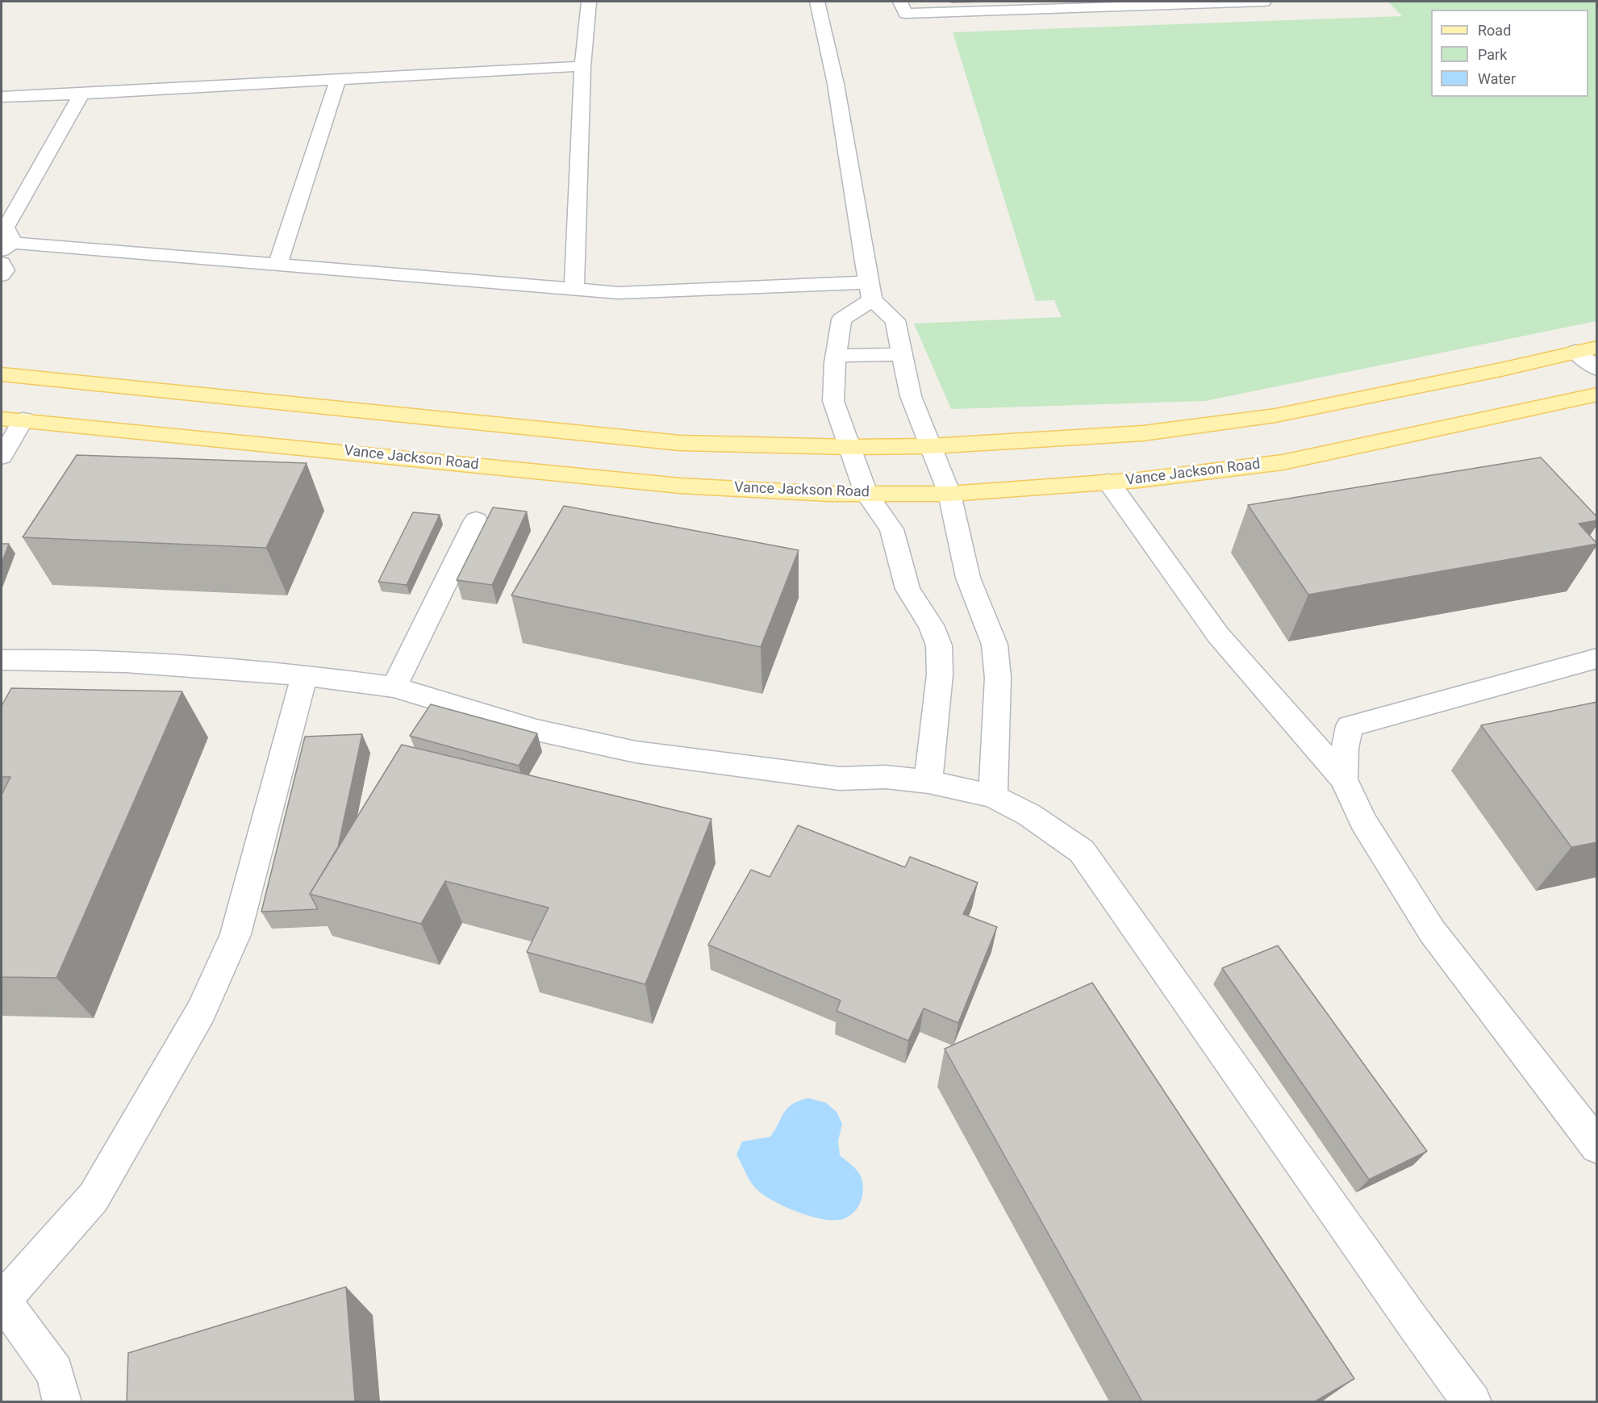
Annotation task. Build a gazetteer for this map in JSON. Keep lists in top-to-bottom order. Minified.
{"streets":{"main road":["Vance Jackson Road"]},"legend":["Road","Park","Water"]}
